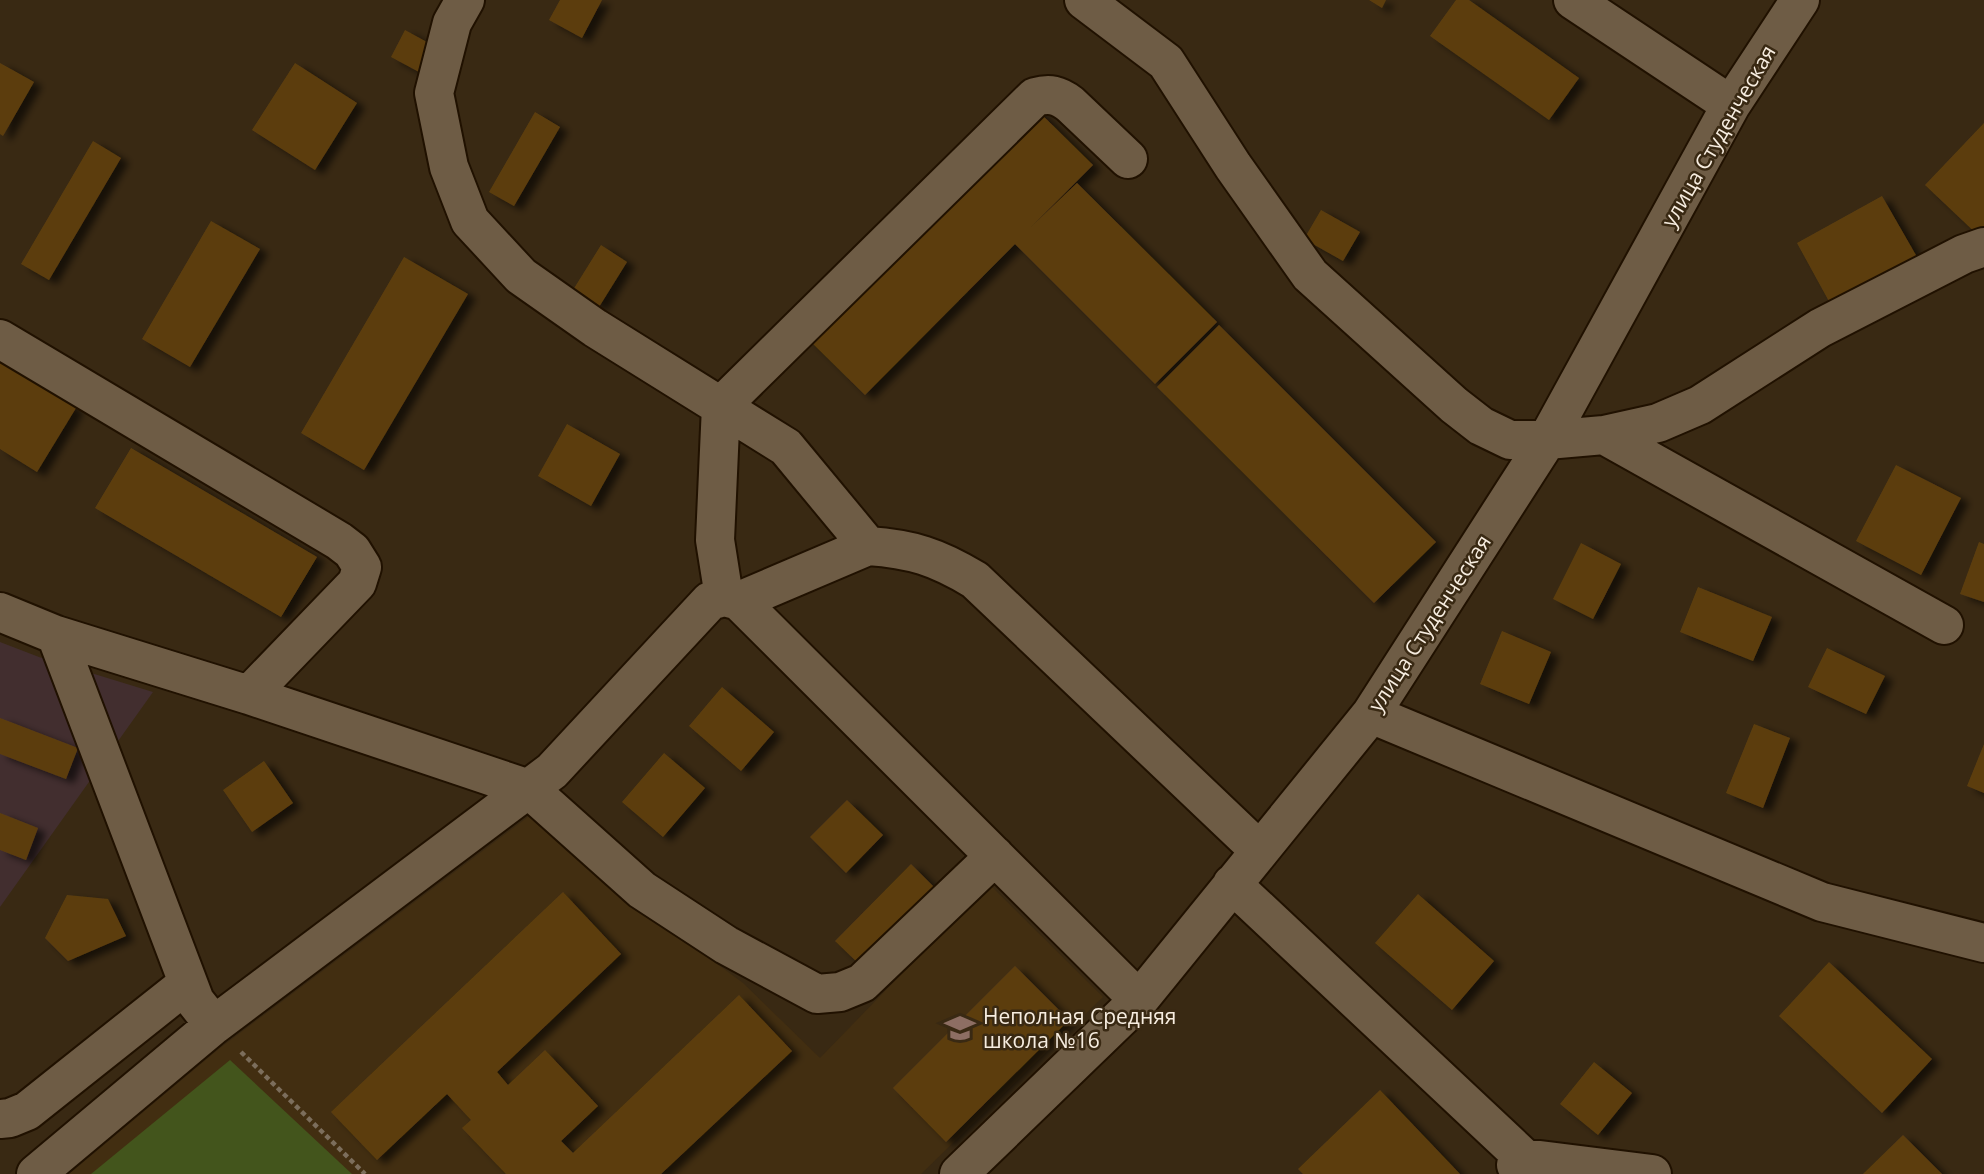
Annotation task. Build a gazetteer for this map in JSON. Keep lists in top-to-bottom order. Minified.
{"streets":{"street":["улица Студенческая"]},"places":{"school or university":["Неполная Средняя школа №16"]}}
